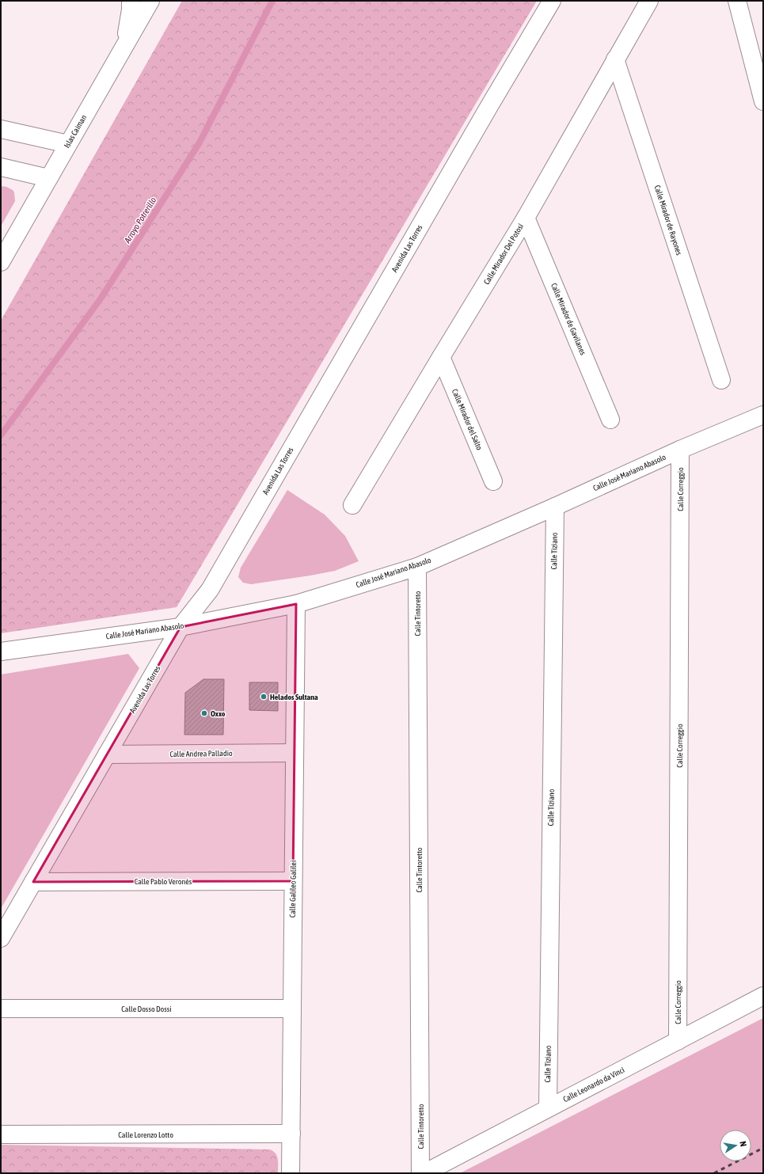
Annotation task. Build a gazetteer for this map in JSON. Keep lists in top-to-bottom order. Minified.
{"streets":{"street":["Islas Caiman","Calle Mirador de Rayones","Avenida Las Torres","Calle Mirador Del Potosí","Calle Mirador de Gavilanes","Calle Mirador del Salto","Calle José Mariano Abasolo","Calle Correggio","Calle Tiziano","Calle Tintoretto","Calle Andrea Palladio","Calle Pablo Veronés","Calle Galileo Galilei","Calle Dosso Dossi","Calle Leonardo da Vinci","Calle Lorenzo Lotto"]},"crossings":[["Calle Mirador de Rayones","Calle Mirador Del Potosí"],["Avenida Las Torres","Calle José Mariano Abasolo"],["Avenida Las Torres","Calle Andrea Palladio"],["Avenida Las Torres","Calle Pablo Veronés"],["Calle Mirador Del Potosí","Calle Mirador de Gavilanes"],["Calle Mirador Del Potosí","Calle Mirador del Salto"],["Calle José Mariano Abasolo","Calle Correggio"],["Calle José Mariano Abasolo","Calle Tiziano"],["Calle José Mariano Abasolo","Calle Tintoretto"],["Calle José Mariano Abasolo","Calle Galileo Galilei"],["Calle Correggio","Calle Leonardo da Vinci"],["Calle Tiziano","Calle Leonardo da Vinci"],["Calle Andrea Palladio","Calle Galileo Galilei"],["Calle Pablo Veronés","Calle Galileo Galilei"],["Calle Galileo Galilei","Calle Dosso Dossi"],["Calle Galileo Galilei","Calle Lorenzo Lotto"]],"water":["Arroyo Potrerillo"],"places":["Helados Sultana","Oxxo"],"north":"right"}
